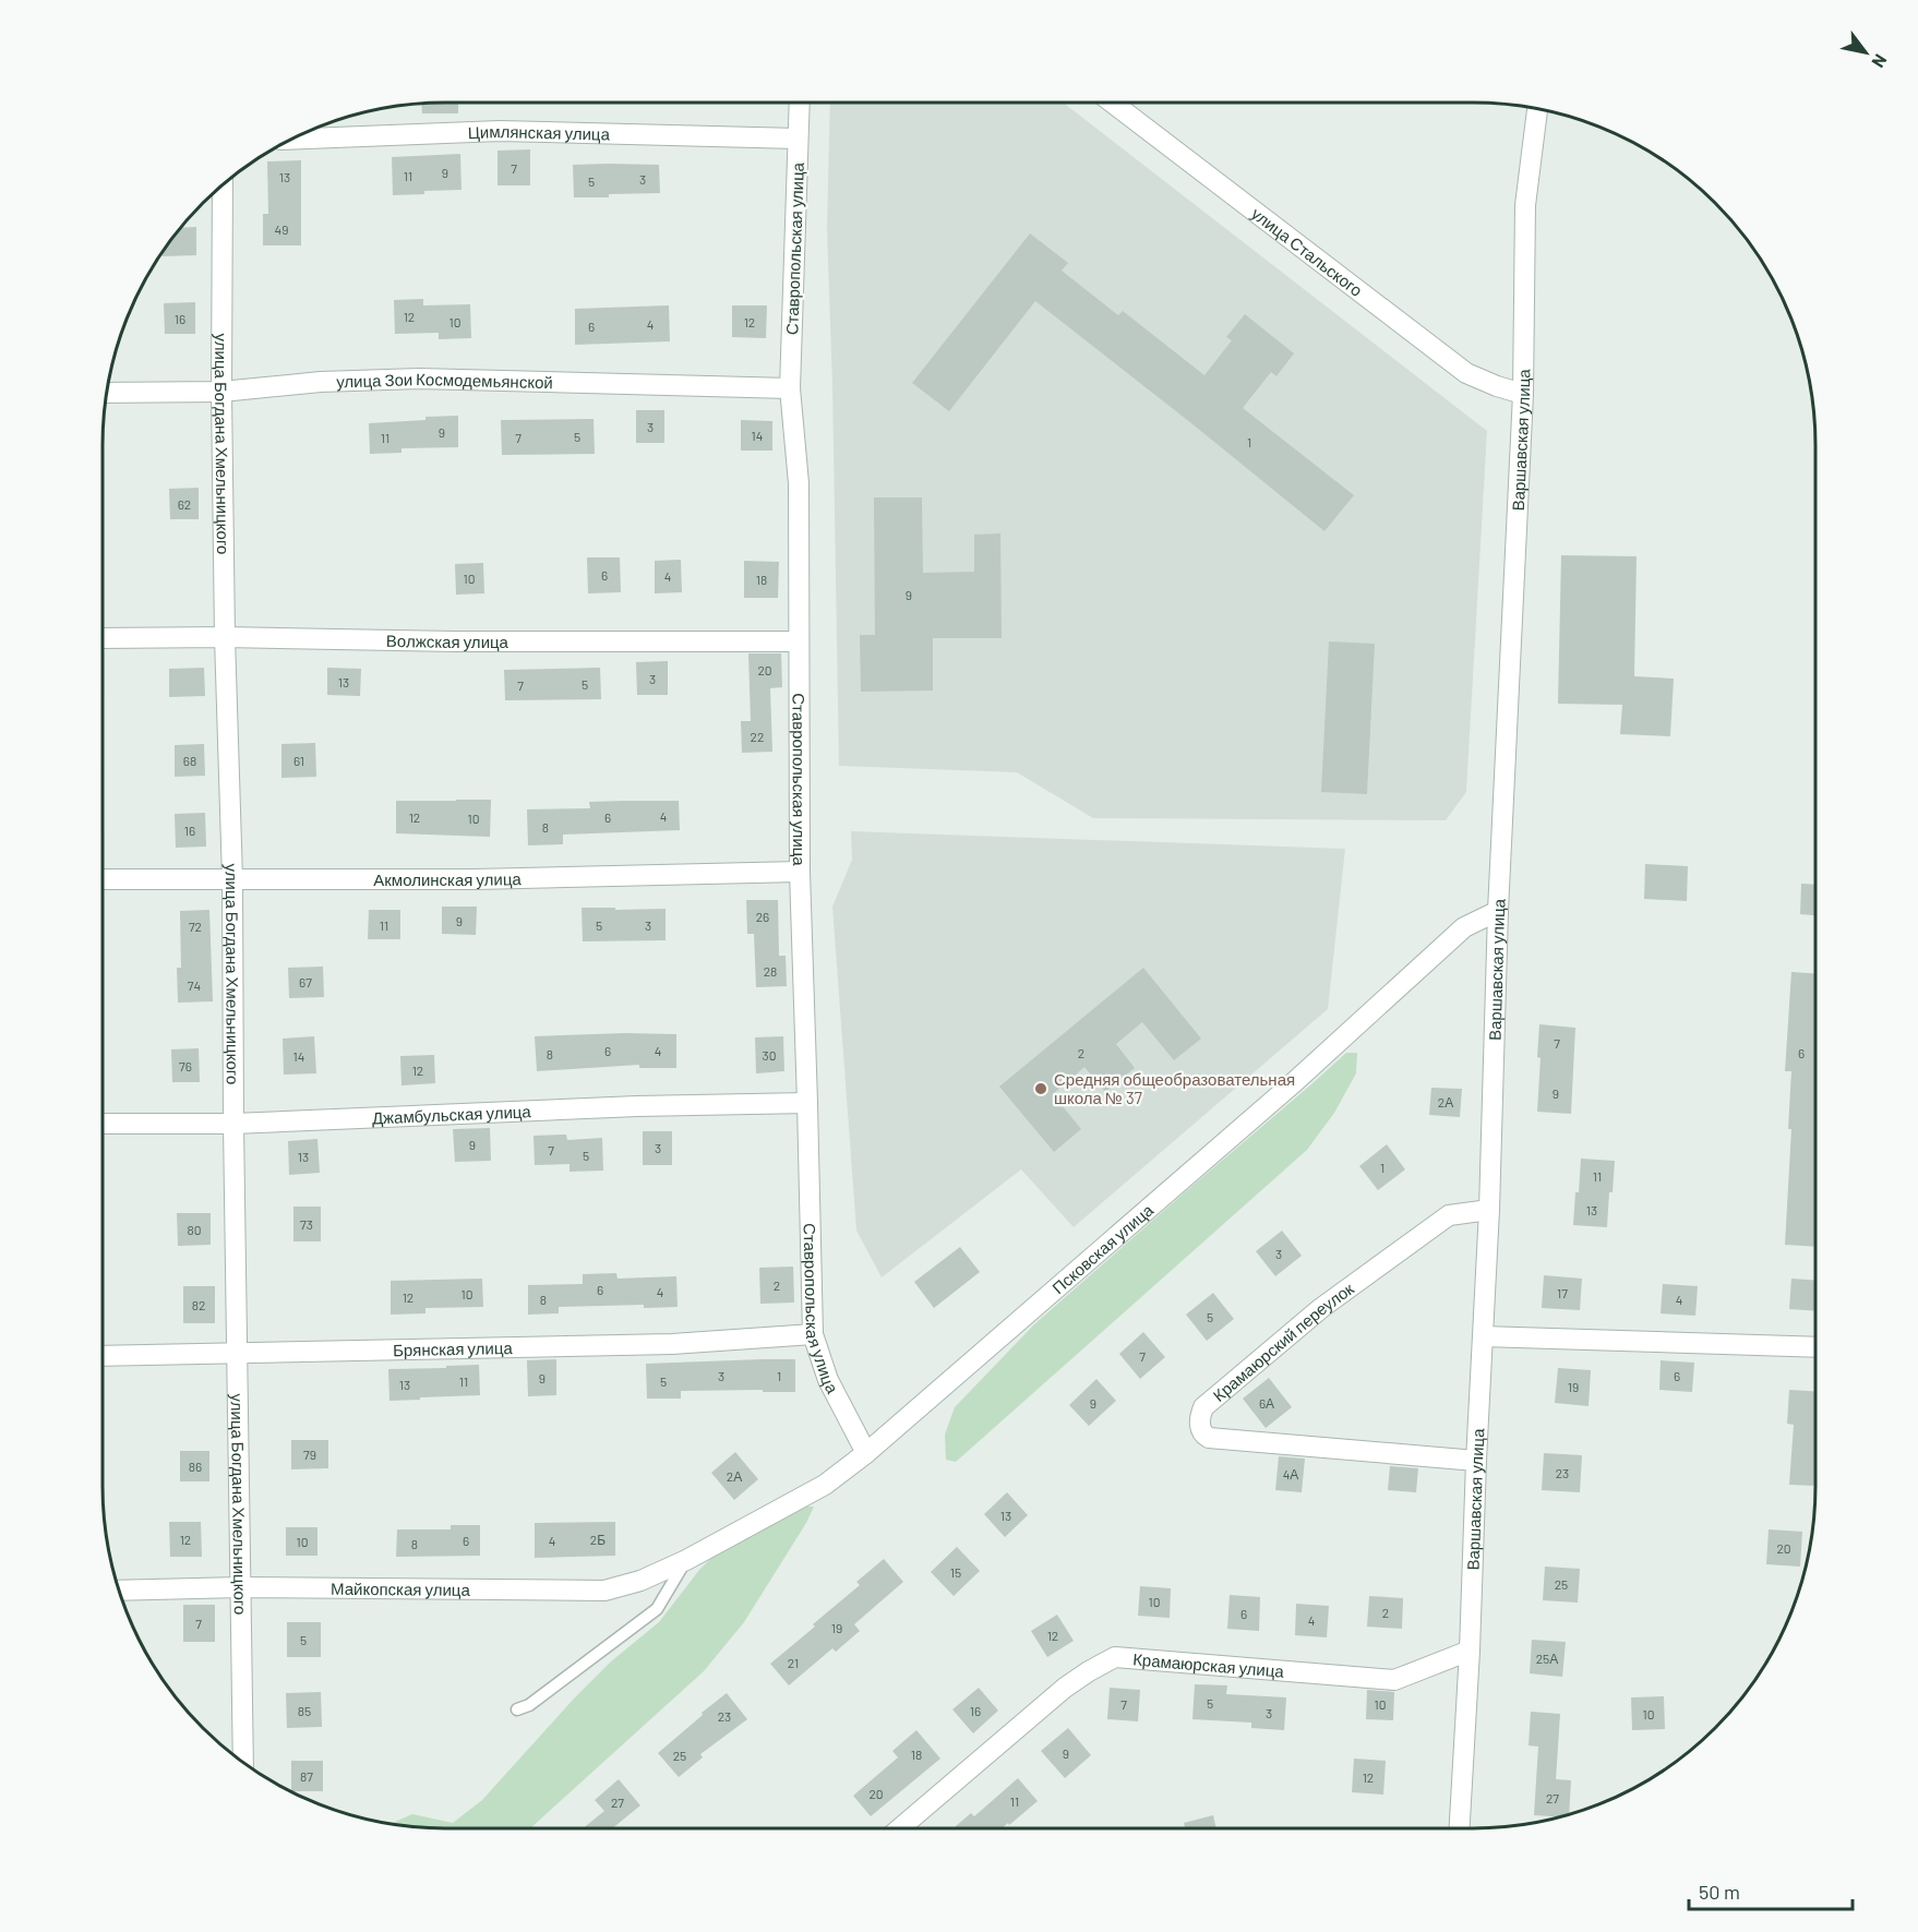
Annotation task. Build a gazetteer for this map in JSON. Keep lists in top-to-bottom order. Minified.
{"streets":{"street":["Цимлянская улица","Ставропольская улица","улица Стальского","улица Зои Космодемьянской","Варшавская улица","улица Богдана Хмельницкого","Волжская улица","Акмолинская улица","Джамбульская улица","Псковская улица","Крамаюрский переулок","Брянская улица","Майкопская улица","Крамаюрская улица"]},"crossings":[["Цимлянская улица","Ставропольская улица"],["Ставропольская улица","улица Зои Космодемьянской"],["Ставропольская улица","Волжская улица"],["Ставропольская улица","Акмолинская улица"],["Ставропольская улица","Джамбульская улица"],["Ставропольская улица","Псковская улица"],["Ставропольская улица","Брянская улица"],["улица Стальского","Варшавская улица"],["улица Зои Космодемьянской","улица Богдана Хмельницкого"],["Варшавская улица","Псковская улица"],["Варшавская улица","Крамаюрский переулок"],["Варшавская улица","Крамаюрская улица"],["улица Богдана Хмельницкого","Волжская улица"],["улица Богдана Хмельницкого","Акмолинская улица"],["улица Богдана Хмельницкого","Джамбульская улица"],["улица Богдана Хмельницкого","Брянская улица"],["улица Богдана Хмельницкого","Майкопская улица"],["Псковская улица","Майкопская улица"]],"places":["Средняя общеобразовательная школа № 37"],"house_numbers":["7","9","11","13","3","5","49","12","16","10","12","4","6","3","9","14","5","11","7","1","62","6","4","10","18","9","20","3","13","5","7","22","68","61","4","12","6","10","8","16","26","9","11","5","3","72","28","67","74","7","6","4","2","6","8","30","14","76","12","9","2А","9","3","7","5","13","1","11","13","73","80","3","2","6","4","17","10","12","8","4","82","5","7","3","1","6","9","11","5","13","19","9","6А","79","86","23","4А","2А","13","12","2Б","6","4","10","8","20","15","25","10","2","6","4","7","19","12","5","25А","21","5","7","10","85","16","3","10","23","9","18","25","87","12","20","27","11","27"],"scale_bar":"50 m","north":"bottom right"}
